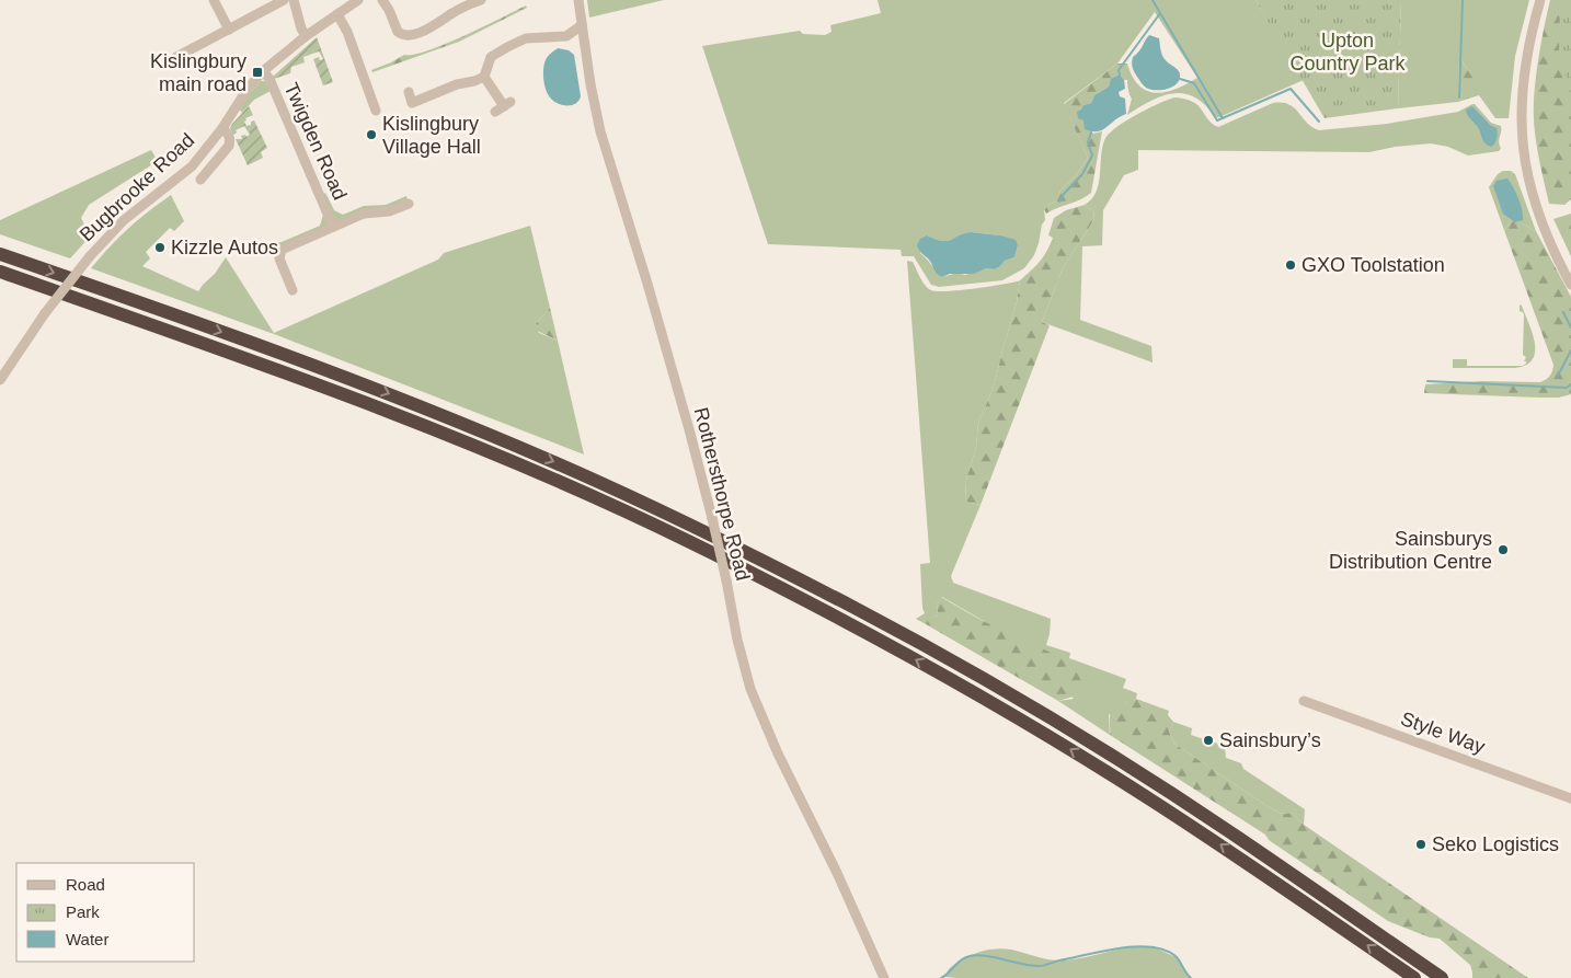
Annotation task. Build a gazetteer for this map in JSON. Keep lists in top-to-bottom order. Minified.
{"streets":{"street":["Twigden Road","Bugbrooke Road","Rothersthorpe Road","Style Way"]},"crossings":[["Twigden Road","Bugbrooke Road"]],"parks":["Upton Country Park"],"places":{"transit":["Kislingbury main road"],"other":["Kislingbury Village Hall","Kizzle Autos","GXO Toolstation","Sainsburys Distribution Centre","Sainsbury’s","Seko Logistics"]},"legend":["Road","Park","Water"]}
